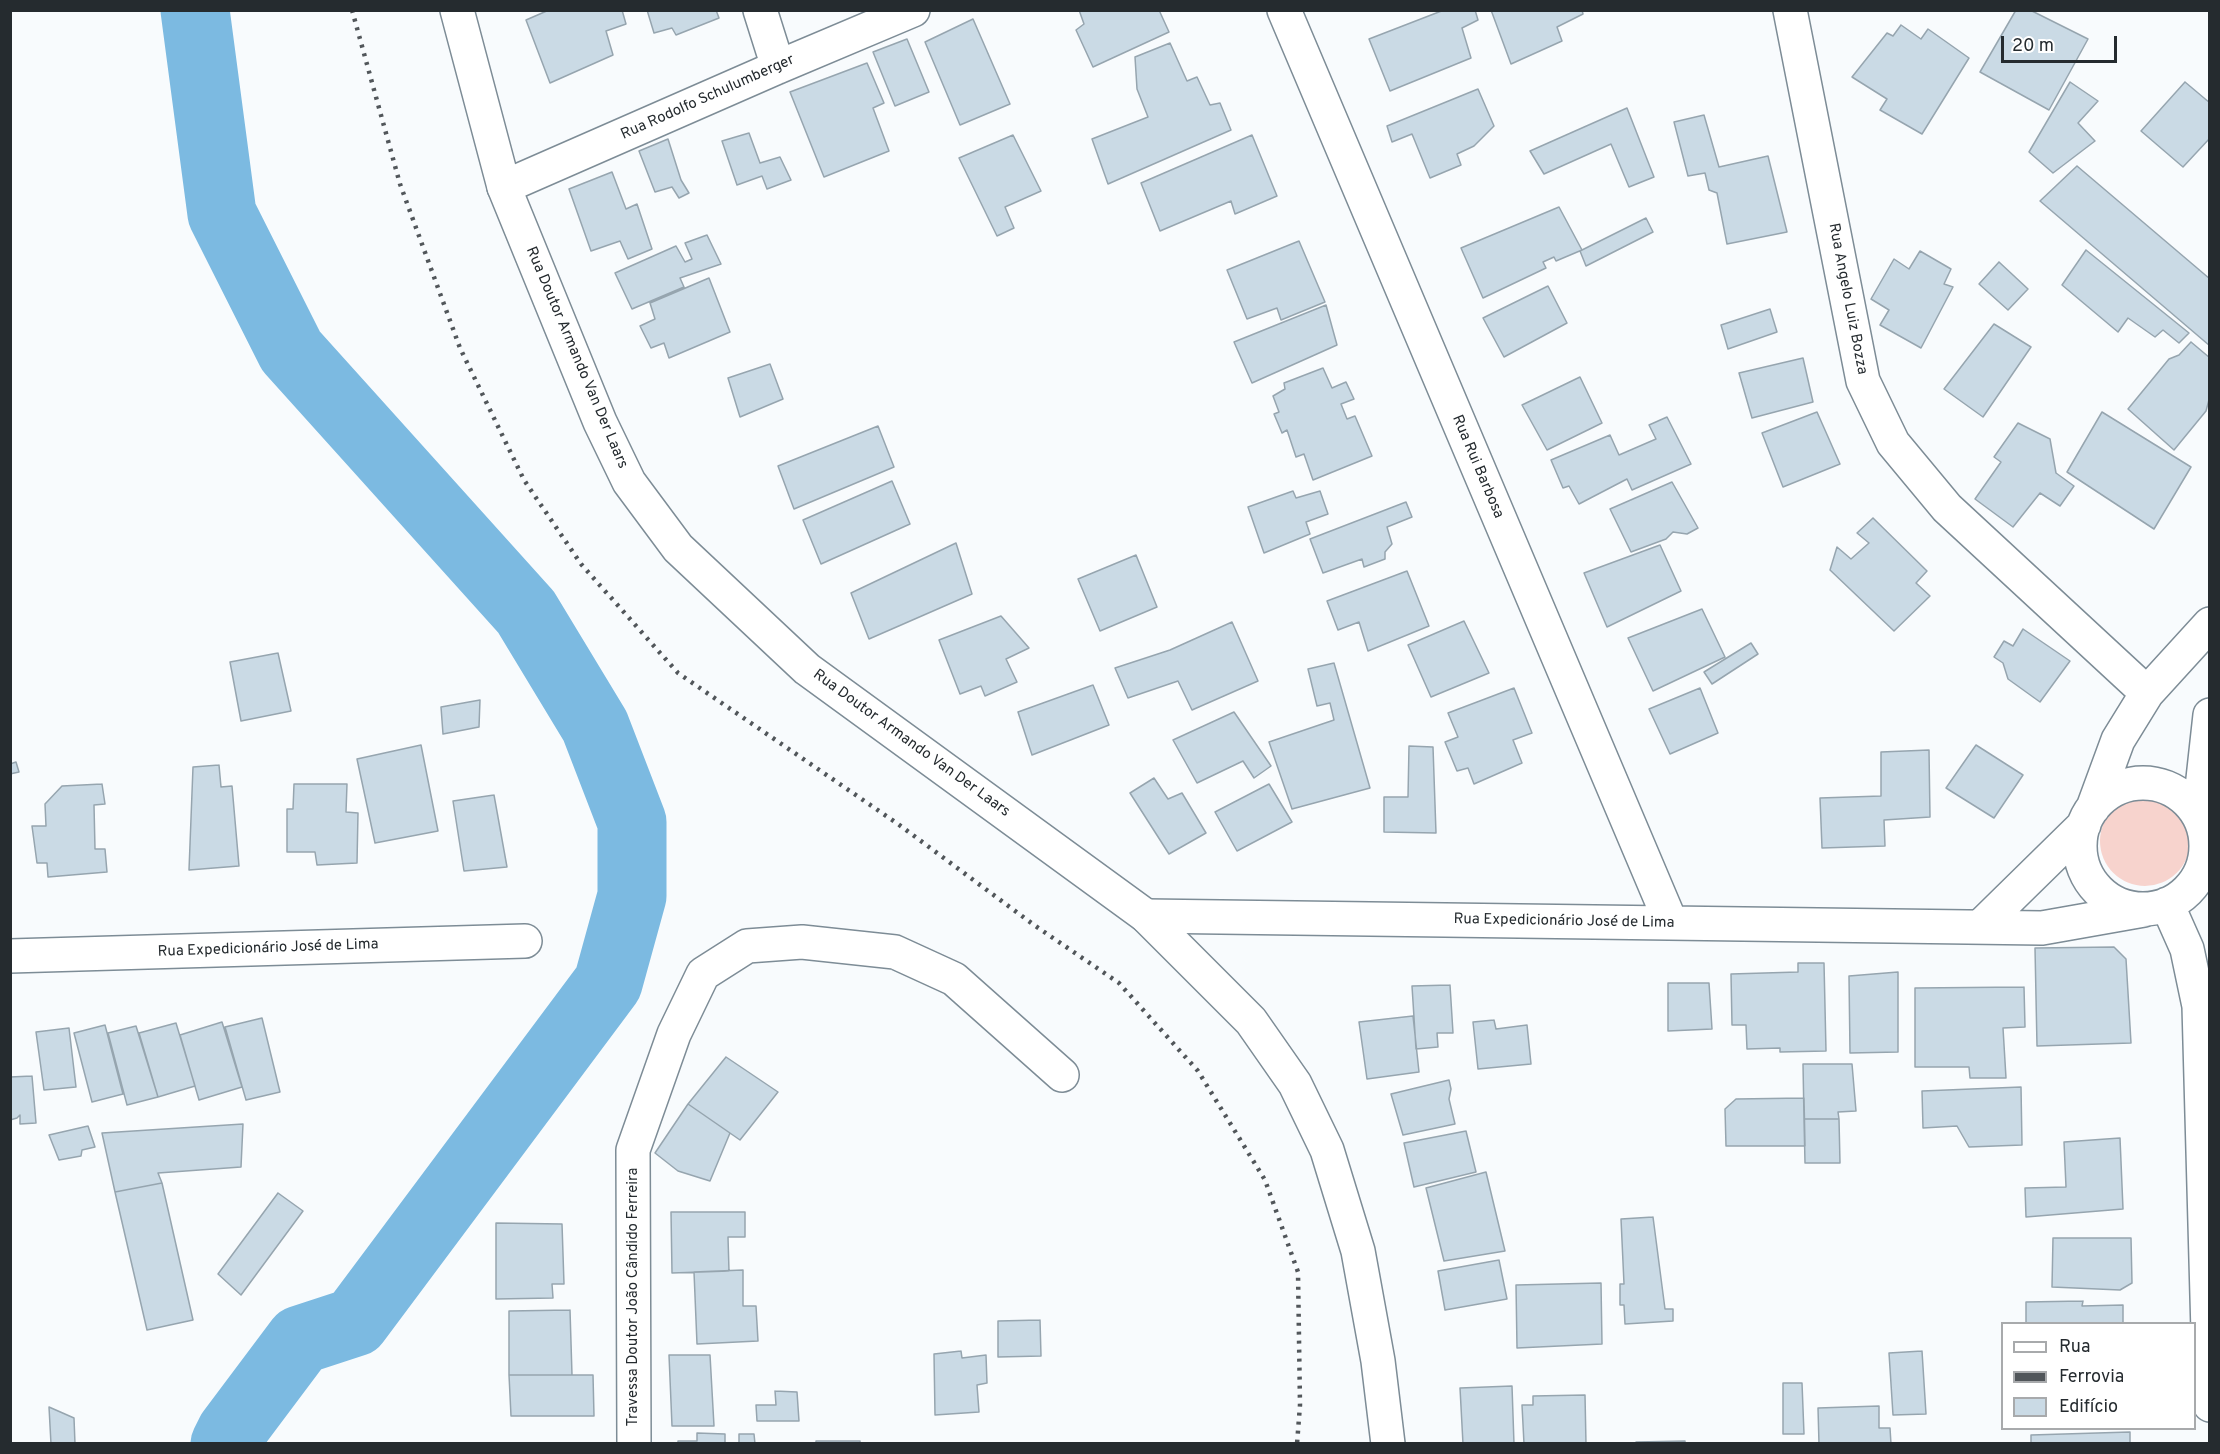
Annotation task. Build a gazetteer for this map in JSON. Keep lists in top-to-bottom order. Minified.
{"streets":{"street":["Rua Rodolfo Schulumberger","Rua Angelo Luiz Bozza","Rua Doutor Armando Van Der Laars","Rua Rui Barbosa","Rua Expedicionário José de Lima","Travessa Doutor João Cândido Ferreira"]},"crossings":[["Rua Rodolfo Schulumberger","Rua Doutor Armando Van Der Laars"],["Rua Doutor Armando Van Der Laars","Rua Expedicionário José de Lima"],["Rua Rui Barbosa","Rua Expedicionário José de Lima"]],"legend":["Rua","Ferrovia","Edifício"],"scale_bar":"20 m"}
